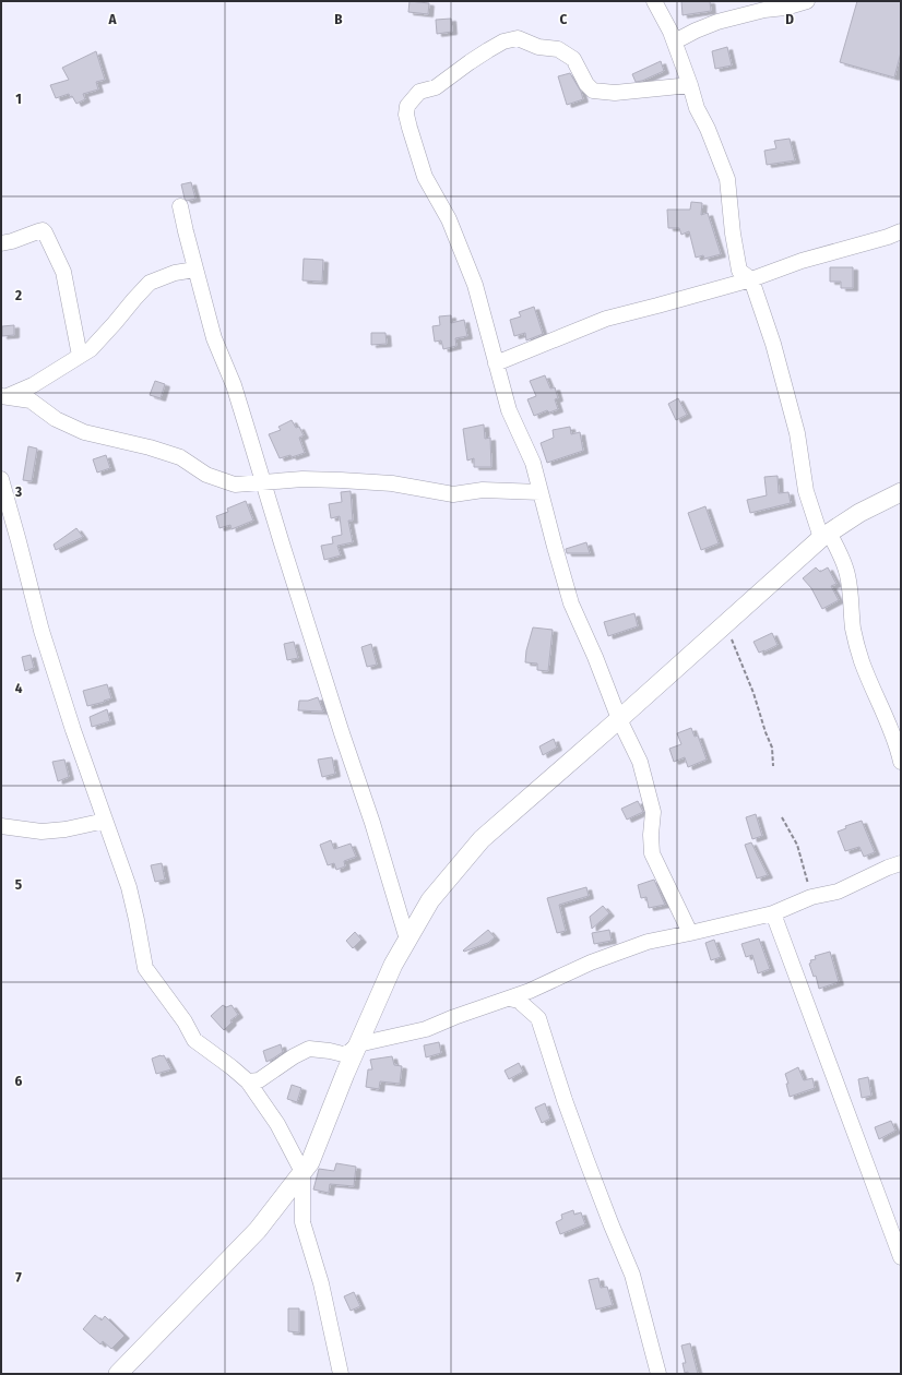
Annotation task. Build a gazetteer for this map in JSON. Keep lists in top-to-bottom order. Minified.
{"grid":{"columns":["A","B","C","D"],"rows":["1","2","3","4","5","6","7"]}}
